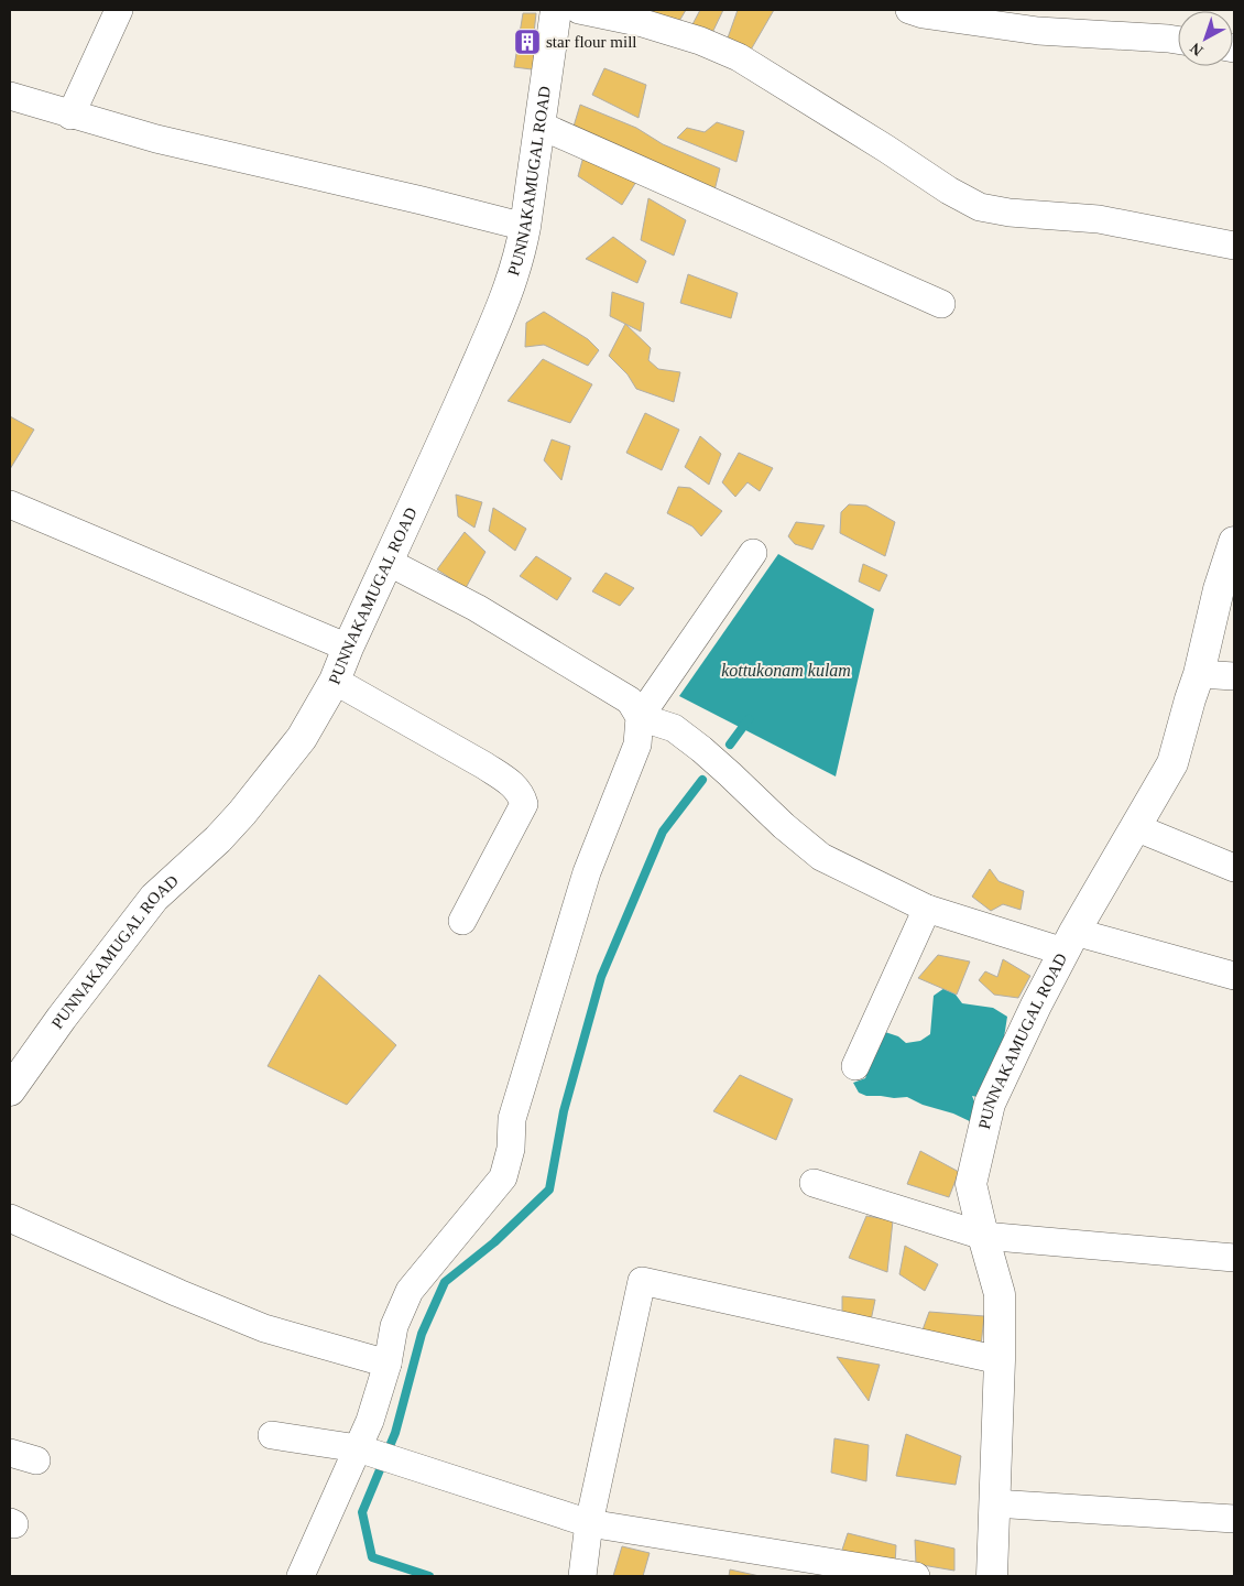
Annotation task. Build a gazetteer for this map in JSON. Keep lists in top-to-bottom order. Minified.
{"streets":{"street":["PUNNAKAMUGAL ROAD"]},"water":["kottukonam kulam"],"places":{"building":["star flour mill"]},"north":"bottom left"}
